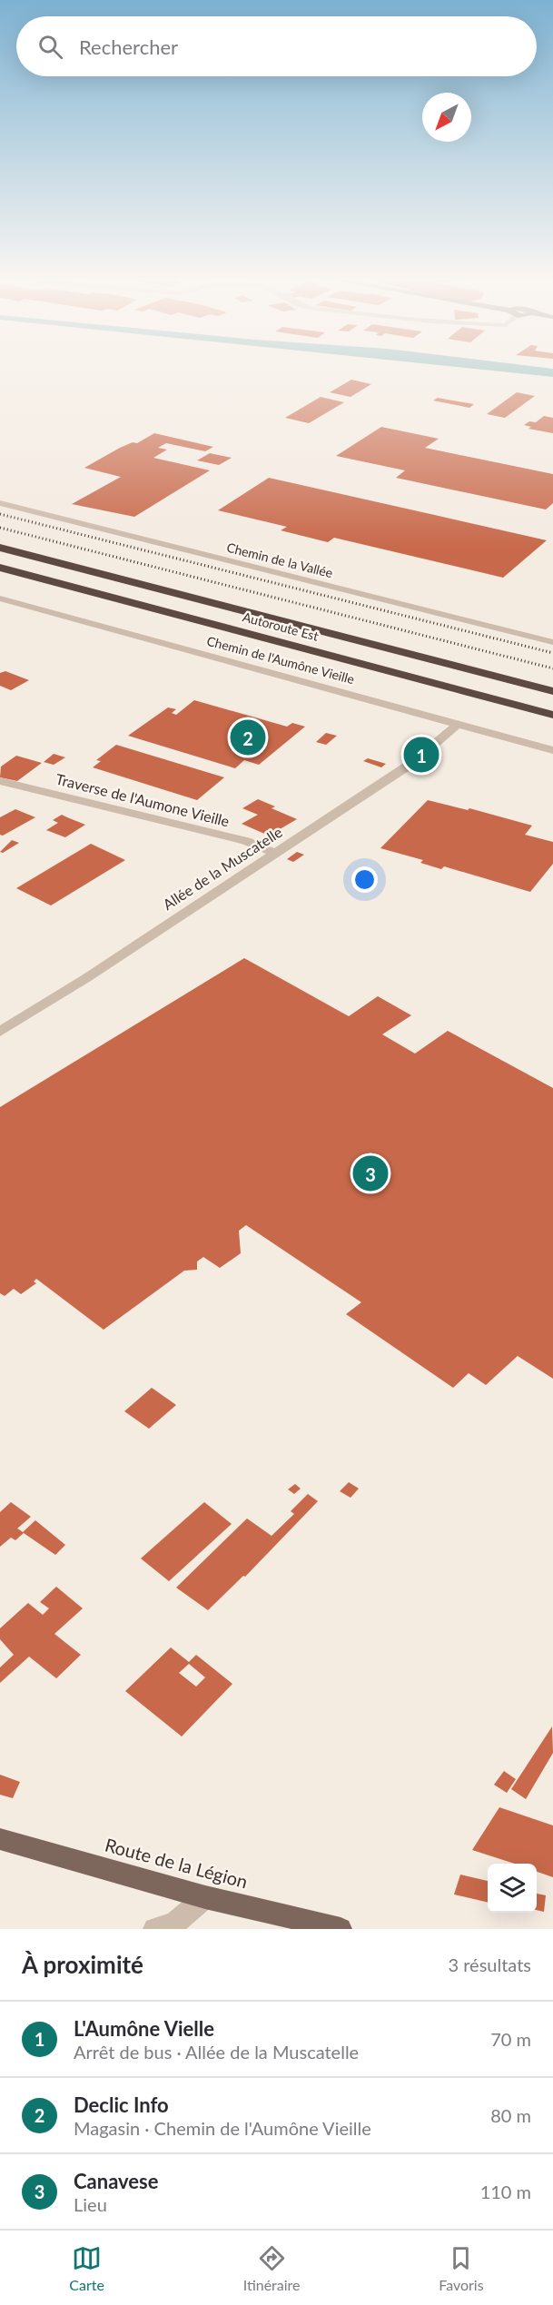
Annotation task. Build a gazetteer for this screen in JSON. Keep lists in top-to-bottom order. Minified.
{"streets":{"highway":["Autoroute Est"],"main road":["Route de la Légion"],"street":["Chemin de la Vallée","Chemin de l'Aumône Vieille","Traverse de l'Aumone Vieille","Allée de la Muscatelle"]},"crossings":[["Chemin de l'Aumône Vieille","Allée de la Muscatelle"],["Traverse de l'Aumone Vieille","Allée de la Muscatelle"]],"north":"bottom left","page":{"search":"Rechercher","pins":["2","1","3"],"heading":["À proximité","3 résultats"],"list":[{"mark":"1","name":"L'Aumône Vielle","note":"Arrêt de bus · Allée de la Muscatelle","value":"70 m"},{"mark":"2","name":"Declic Info","note":"Magasin · Chemin de l'Aumône Vieille","value":"80 m"},{"mark":"3","name":"Canavese","note":"Lieu","value":"110 m"}],"nav":["Carte","Itinéraire","Favoris"]}}
